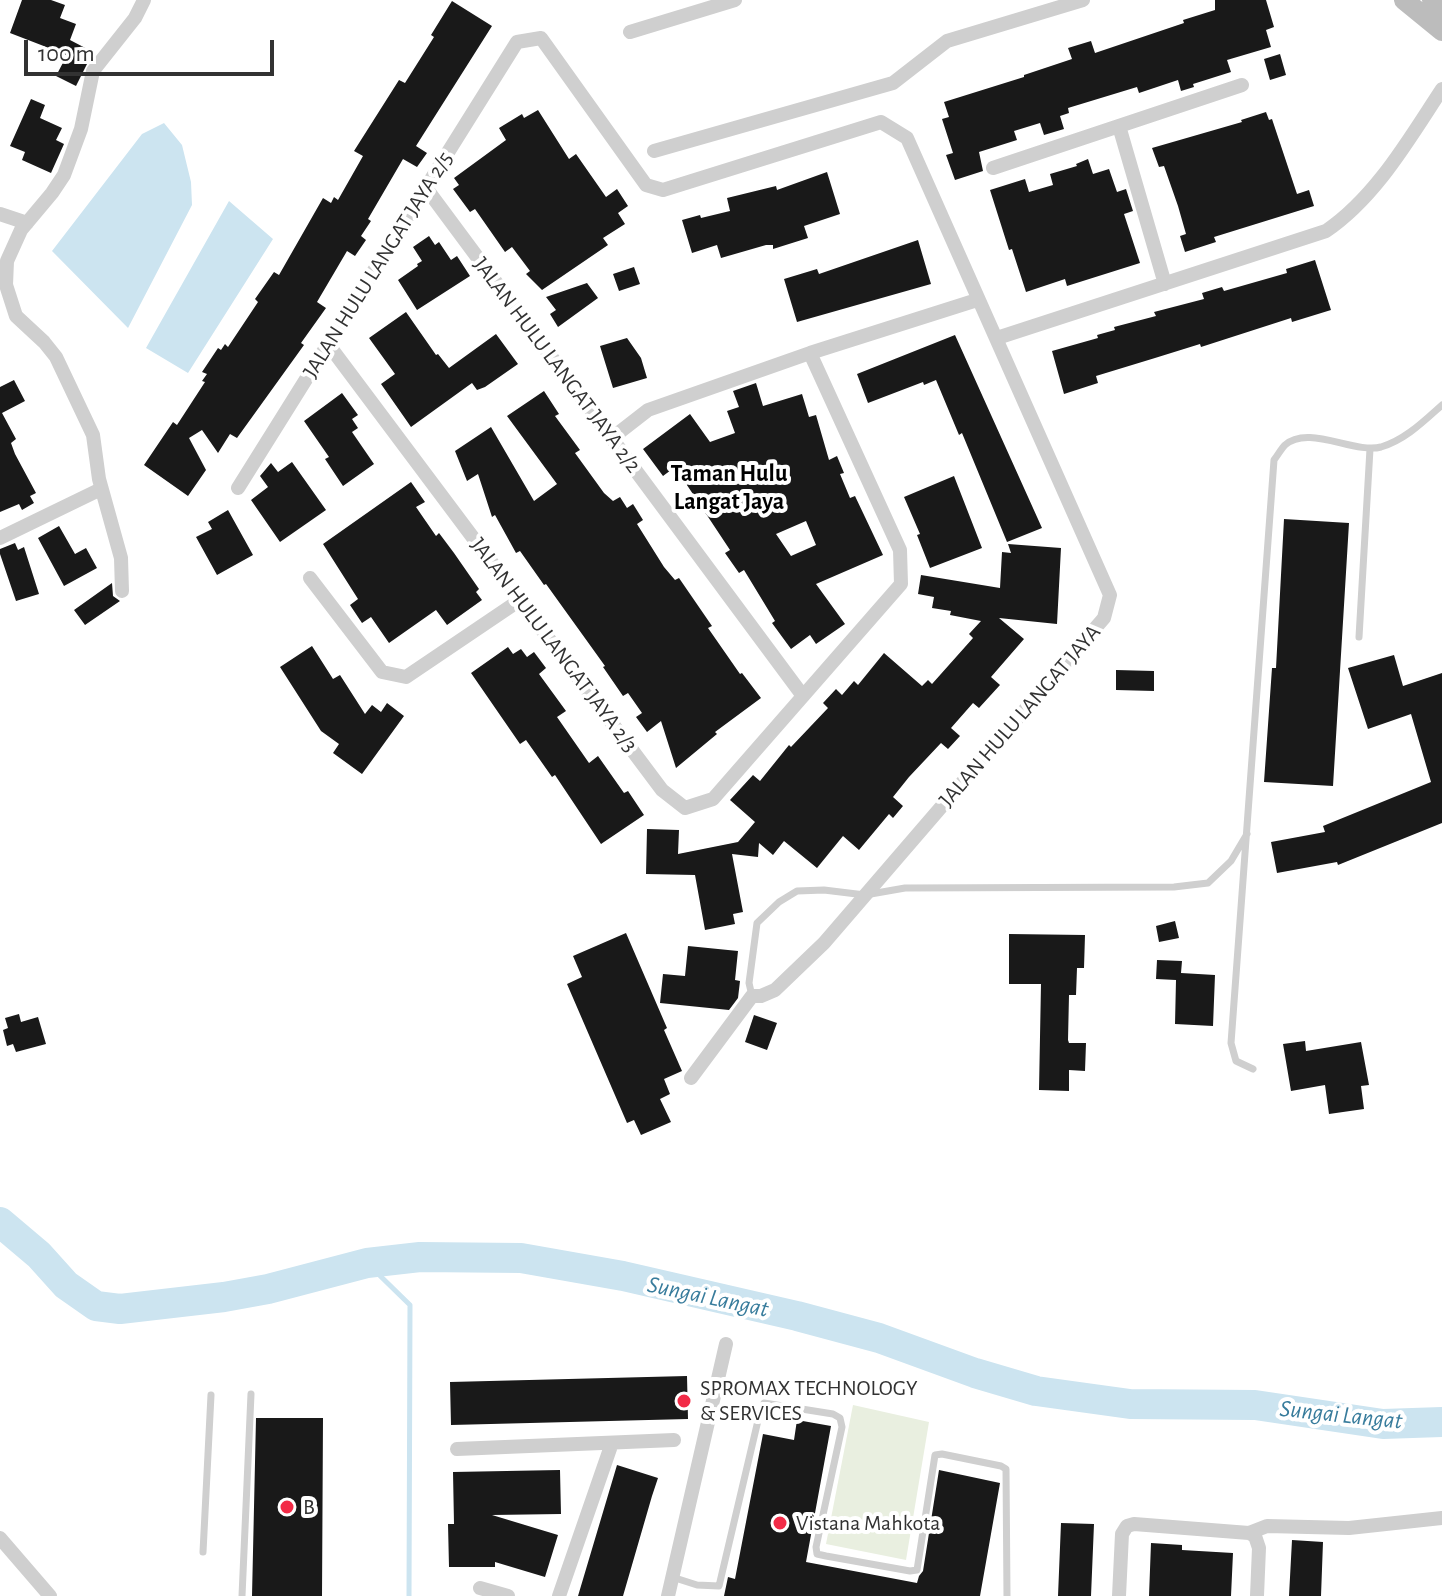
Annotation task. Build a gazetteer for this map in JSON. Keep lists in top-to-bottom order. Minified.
{"streets":{"street":["JALAN HULU LANGAT JAYA 2/5","JALAN HULU LANGAT JAYA 2/2","JALAN HULU LANGAT JAYA 2/3","JALAN HULU LANGAT JAYA"]},"crossings":[["JALAN HULU LANGAT JAYA 2/5","JALAN HULU LANGAT JAYA 2/2"],["JALAN HULU LANGAT JAYA 2/5","JALAN HULU LANGAT JAYA 2/3"],["JALAN HULU LANGAT JAYA 2/5","JALAN HULU LANGAT JAYA"],["JALAN HULU LANGAT JAYA 2/2","JALAN HULU LANGAT JAYA 2/3"]],"districts":["Taman Hulu Langat Jaya"],"water":["Sungai Langat"],"places":["SPROMAX TECHNOLOGY & SERVICES","B","Vistana Mahkota"],"scale_bar":"100 m"}
